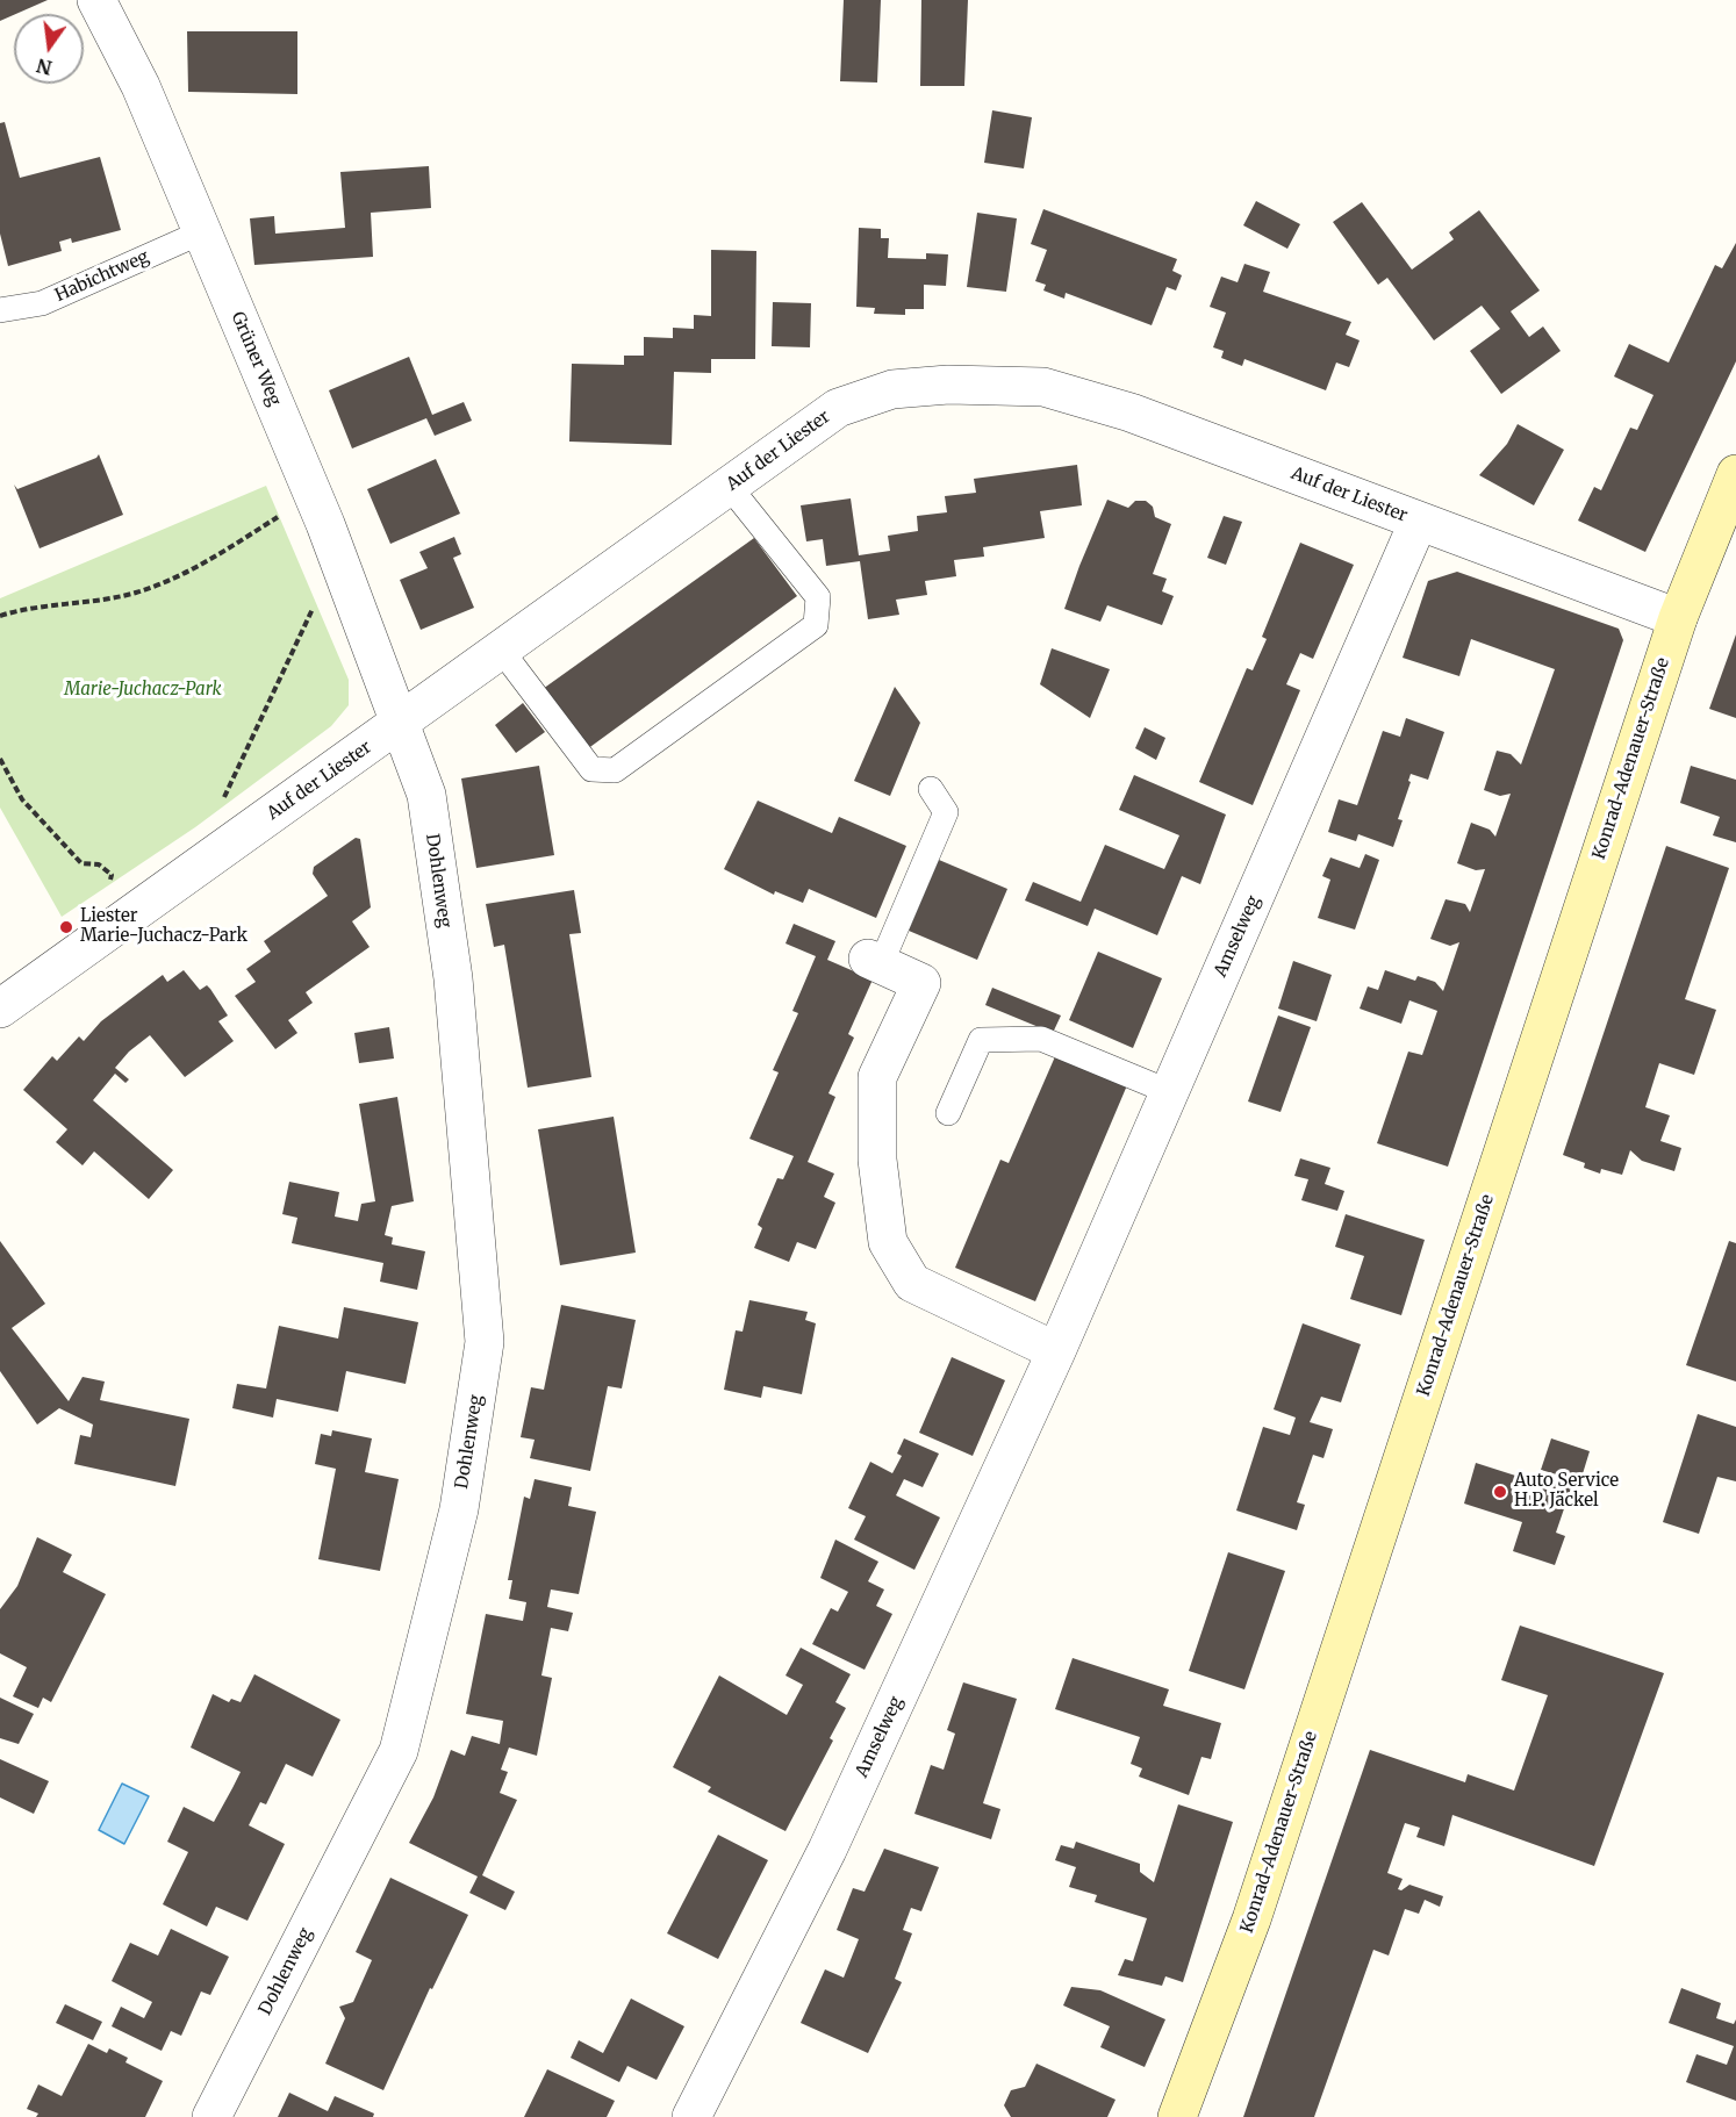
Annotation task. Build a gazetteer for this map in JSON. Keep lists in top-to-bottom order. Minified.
{"streets":{"street":["Grüner Weg","Auf der Liester","Konrad-Adenauer-Straße","Dohlenweg","Amselweg"],"lane":["Habichtweg"]},"crossings":[["Habichtweg","Grüner Weg"],["Grüner Weg","Auf der Liester"],["Grüner Weg","Dohlenweg"],["Auf der Liester","Konrad-Adenauer-Straße"],["Auf der Liester","Dohlenweg"],["Auf der Liester","Amselweg"]],"parks":["Marie-Juchacz-Park"],"places":["Liester Marie-Juchacz-Park","Auto Service H.P. Jäckel"],"north":"bottom"}
